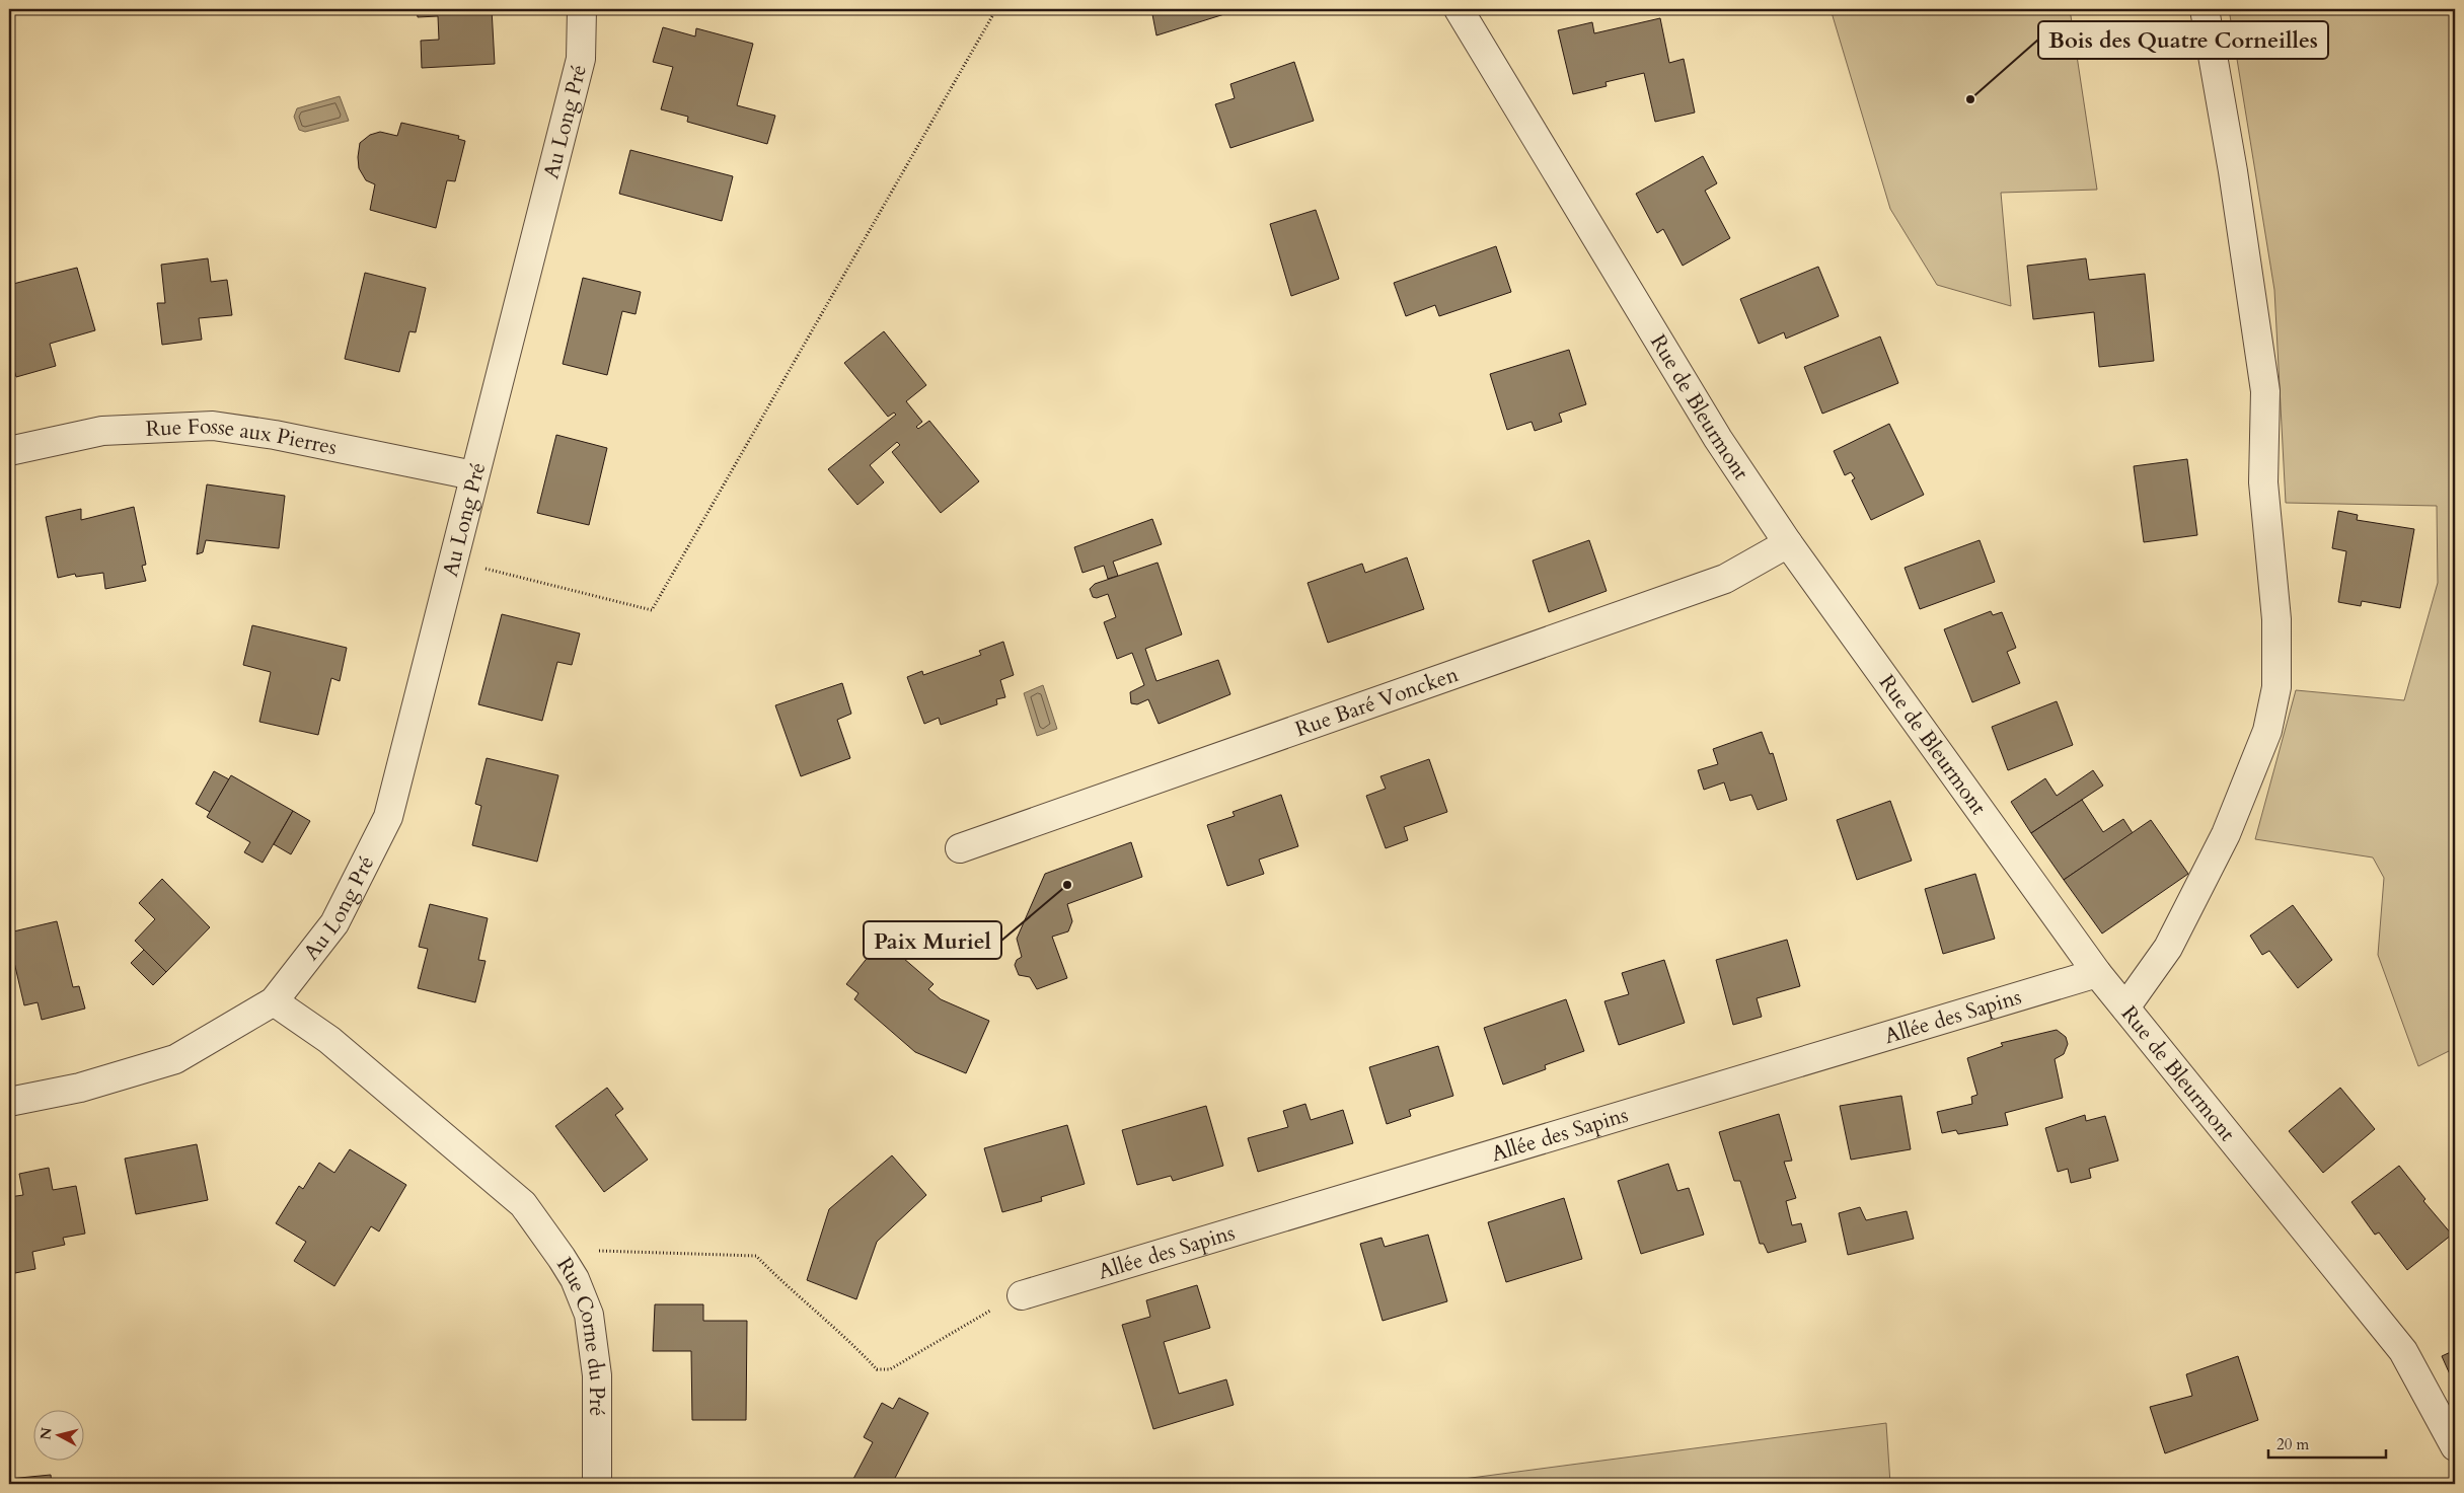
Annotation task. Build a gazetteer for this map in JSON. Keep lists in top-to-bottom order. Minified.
{"streets":{"street":["Au Long Pré","Rue de Bleurmont","Rue Fosse aux Pierres","Rue Baré Voncken","Allée des Sapins","Rue Corne du Pré"]},"crossings":[["Au Long Pré","Rue Fosse aux Pierres"],["Au Long Pré","Rue Corne du Pré"],["Rue de Bleurmont","Rue Baré Voncken"],["Rue de Bleurmont","Allée des Sapins"]],"places":["Bois des Quatre Corneilles","Paix Muriel"],"scale_bar":"20 m","north":"left"}
